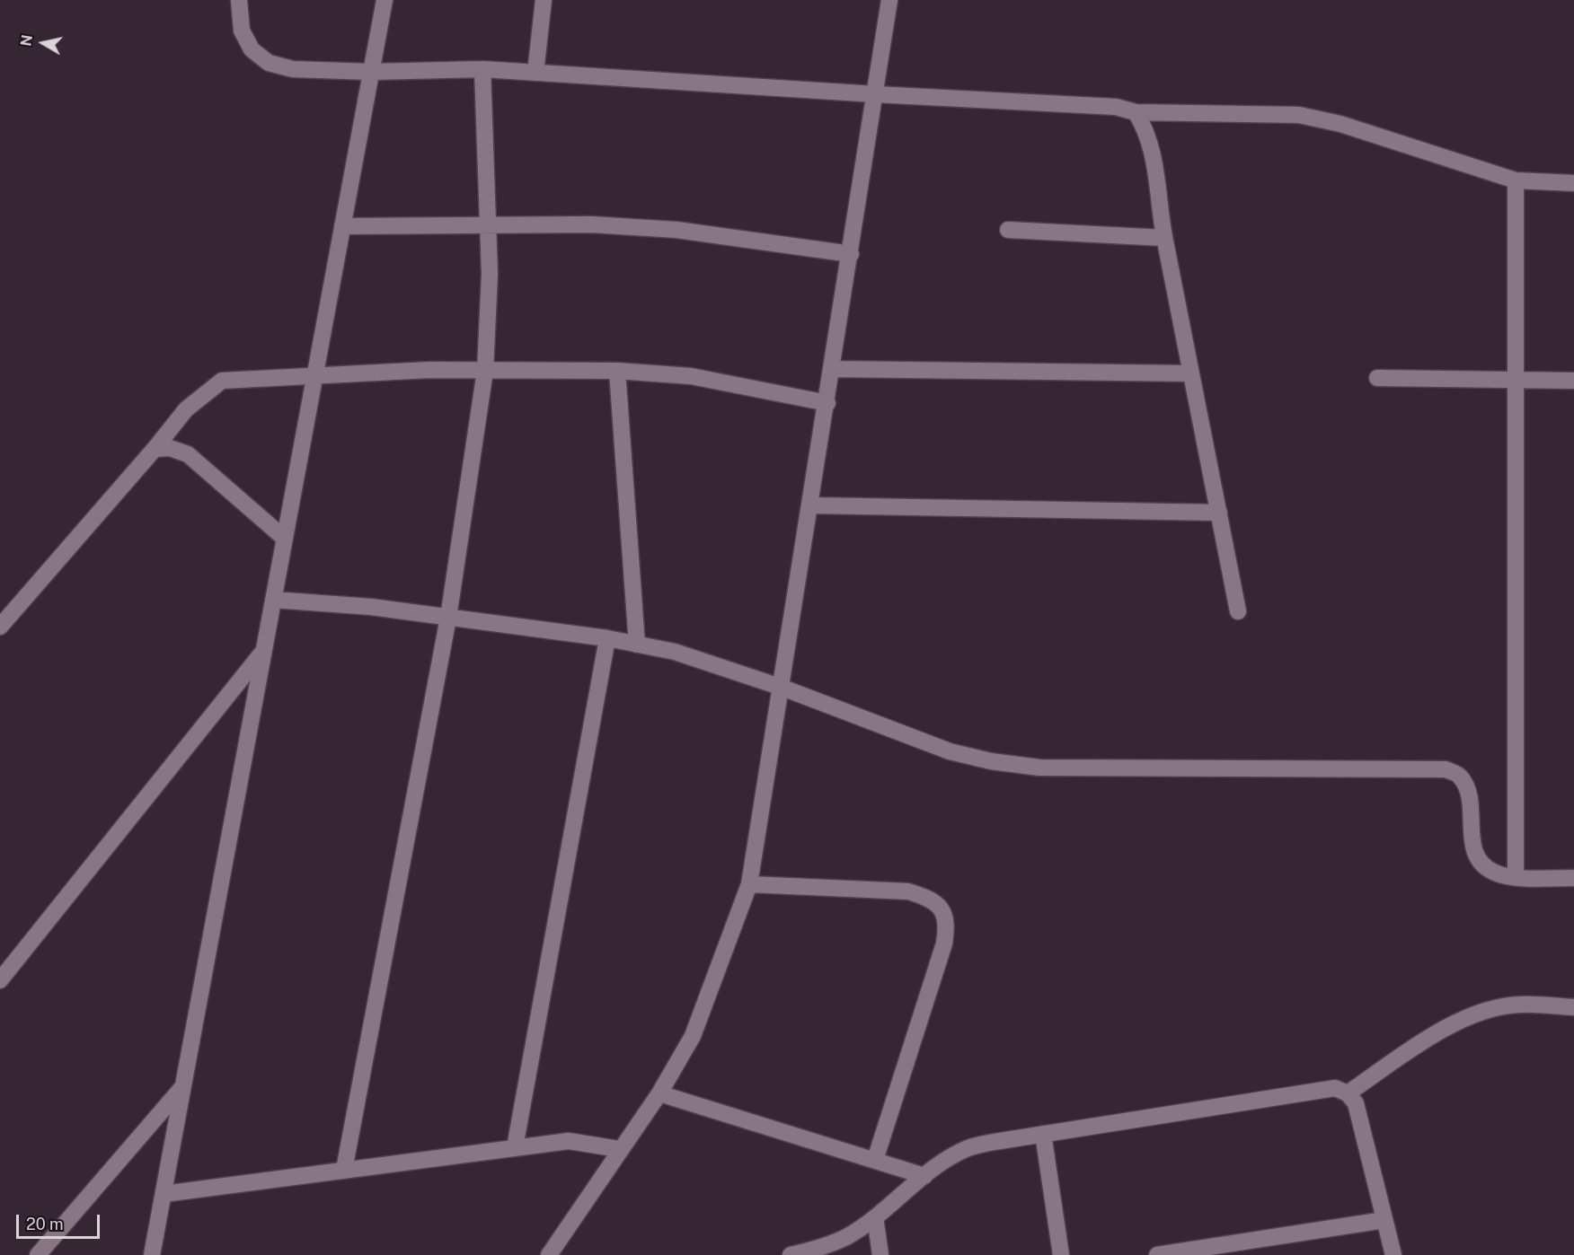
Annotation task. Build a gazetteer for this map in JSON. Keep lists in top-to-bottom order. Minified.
{"scale_bar":"20 m","north":"left"}
